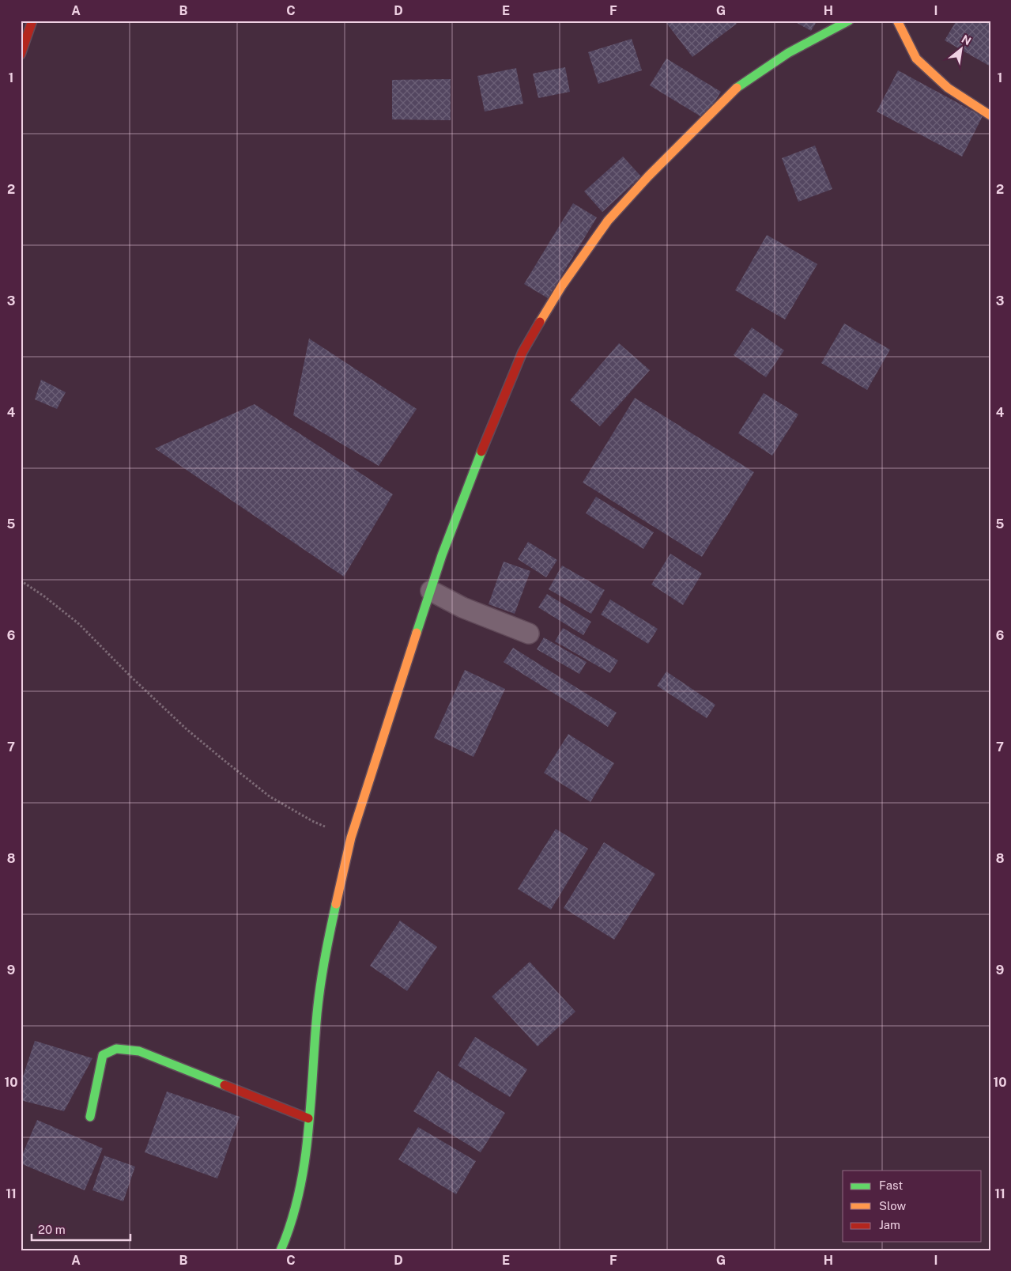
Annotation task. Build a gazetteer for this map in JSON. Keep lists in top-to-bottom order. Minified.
{"legend":["Fast","Slow","Jam"],"scale_bar":"20 m","north":"top right","grid":{"columns":["A","B","C","D","E","F","G","H","I"],"rows":["1","2","3","4","5","6","7","8","9","10","11"]}}
